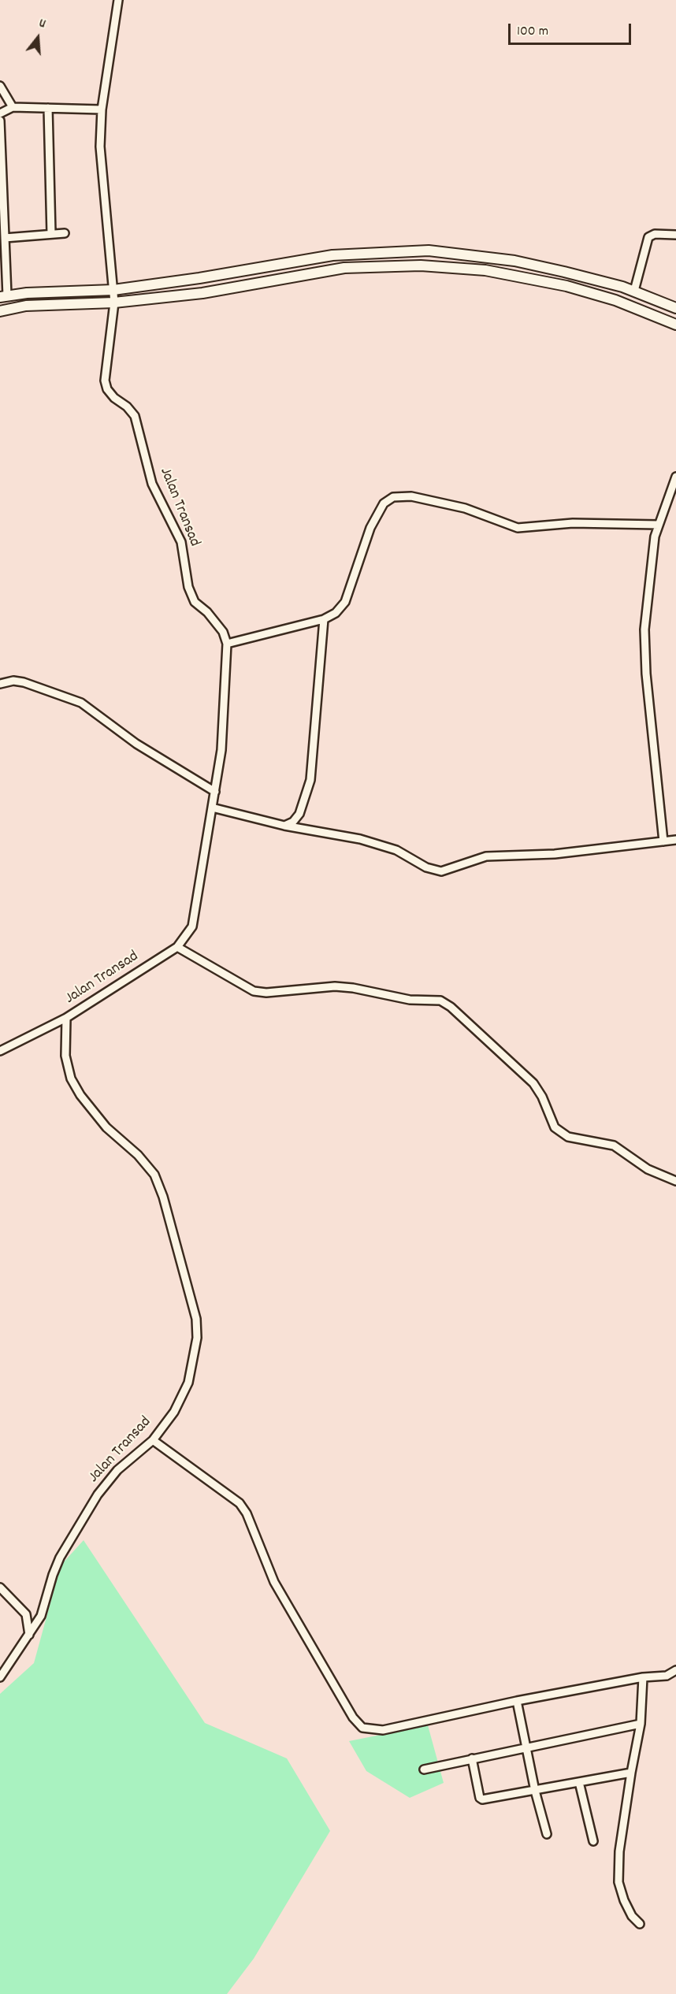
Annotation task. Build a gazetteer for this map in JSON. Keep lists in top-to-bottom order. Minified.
{"streets":{"street":["Jalan Transad"]},"scale_bar":"100 m","north":"top"}
